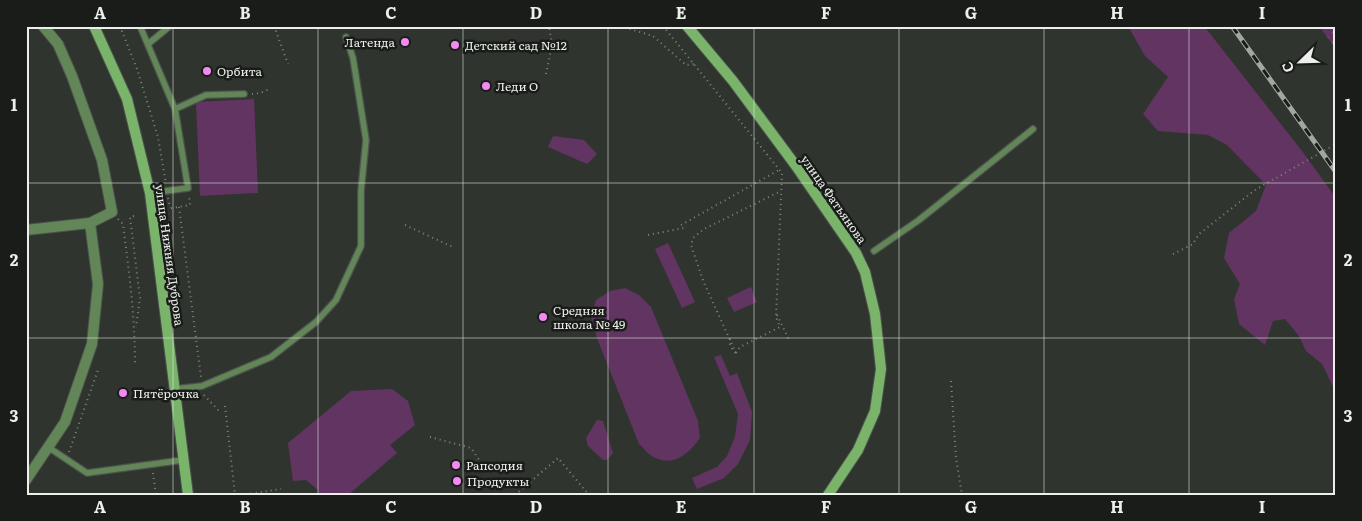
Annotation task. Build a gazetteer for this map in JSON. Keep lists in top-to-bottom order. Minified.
{"streets":{"street":["улица Фатьянова","улица Нижняя Дуброва"]},"places":["Латенда","Детский сад №12","Орбита","Леди О","Средняя школа № 49","Пятёрочка","Рапсодия","Продукты"],"north":"bottom left","grid":{"columns":["A","B","C","D","E","F","G","H","I"],"rows":["1","2","3"]}}
